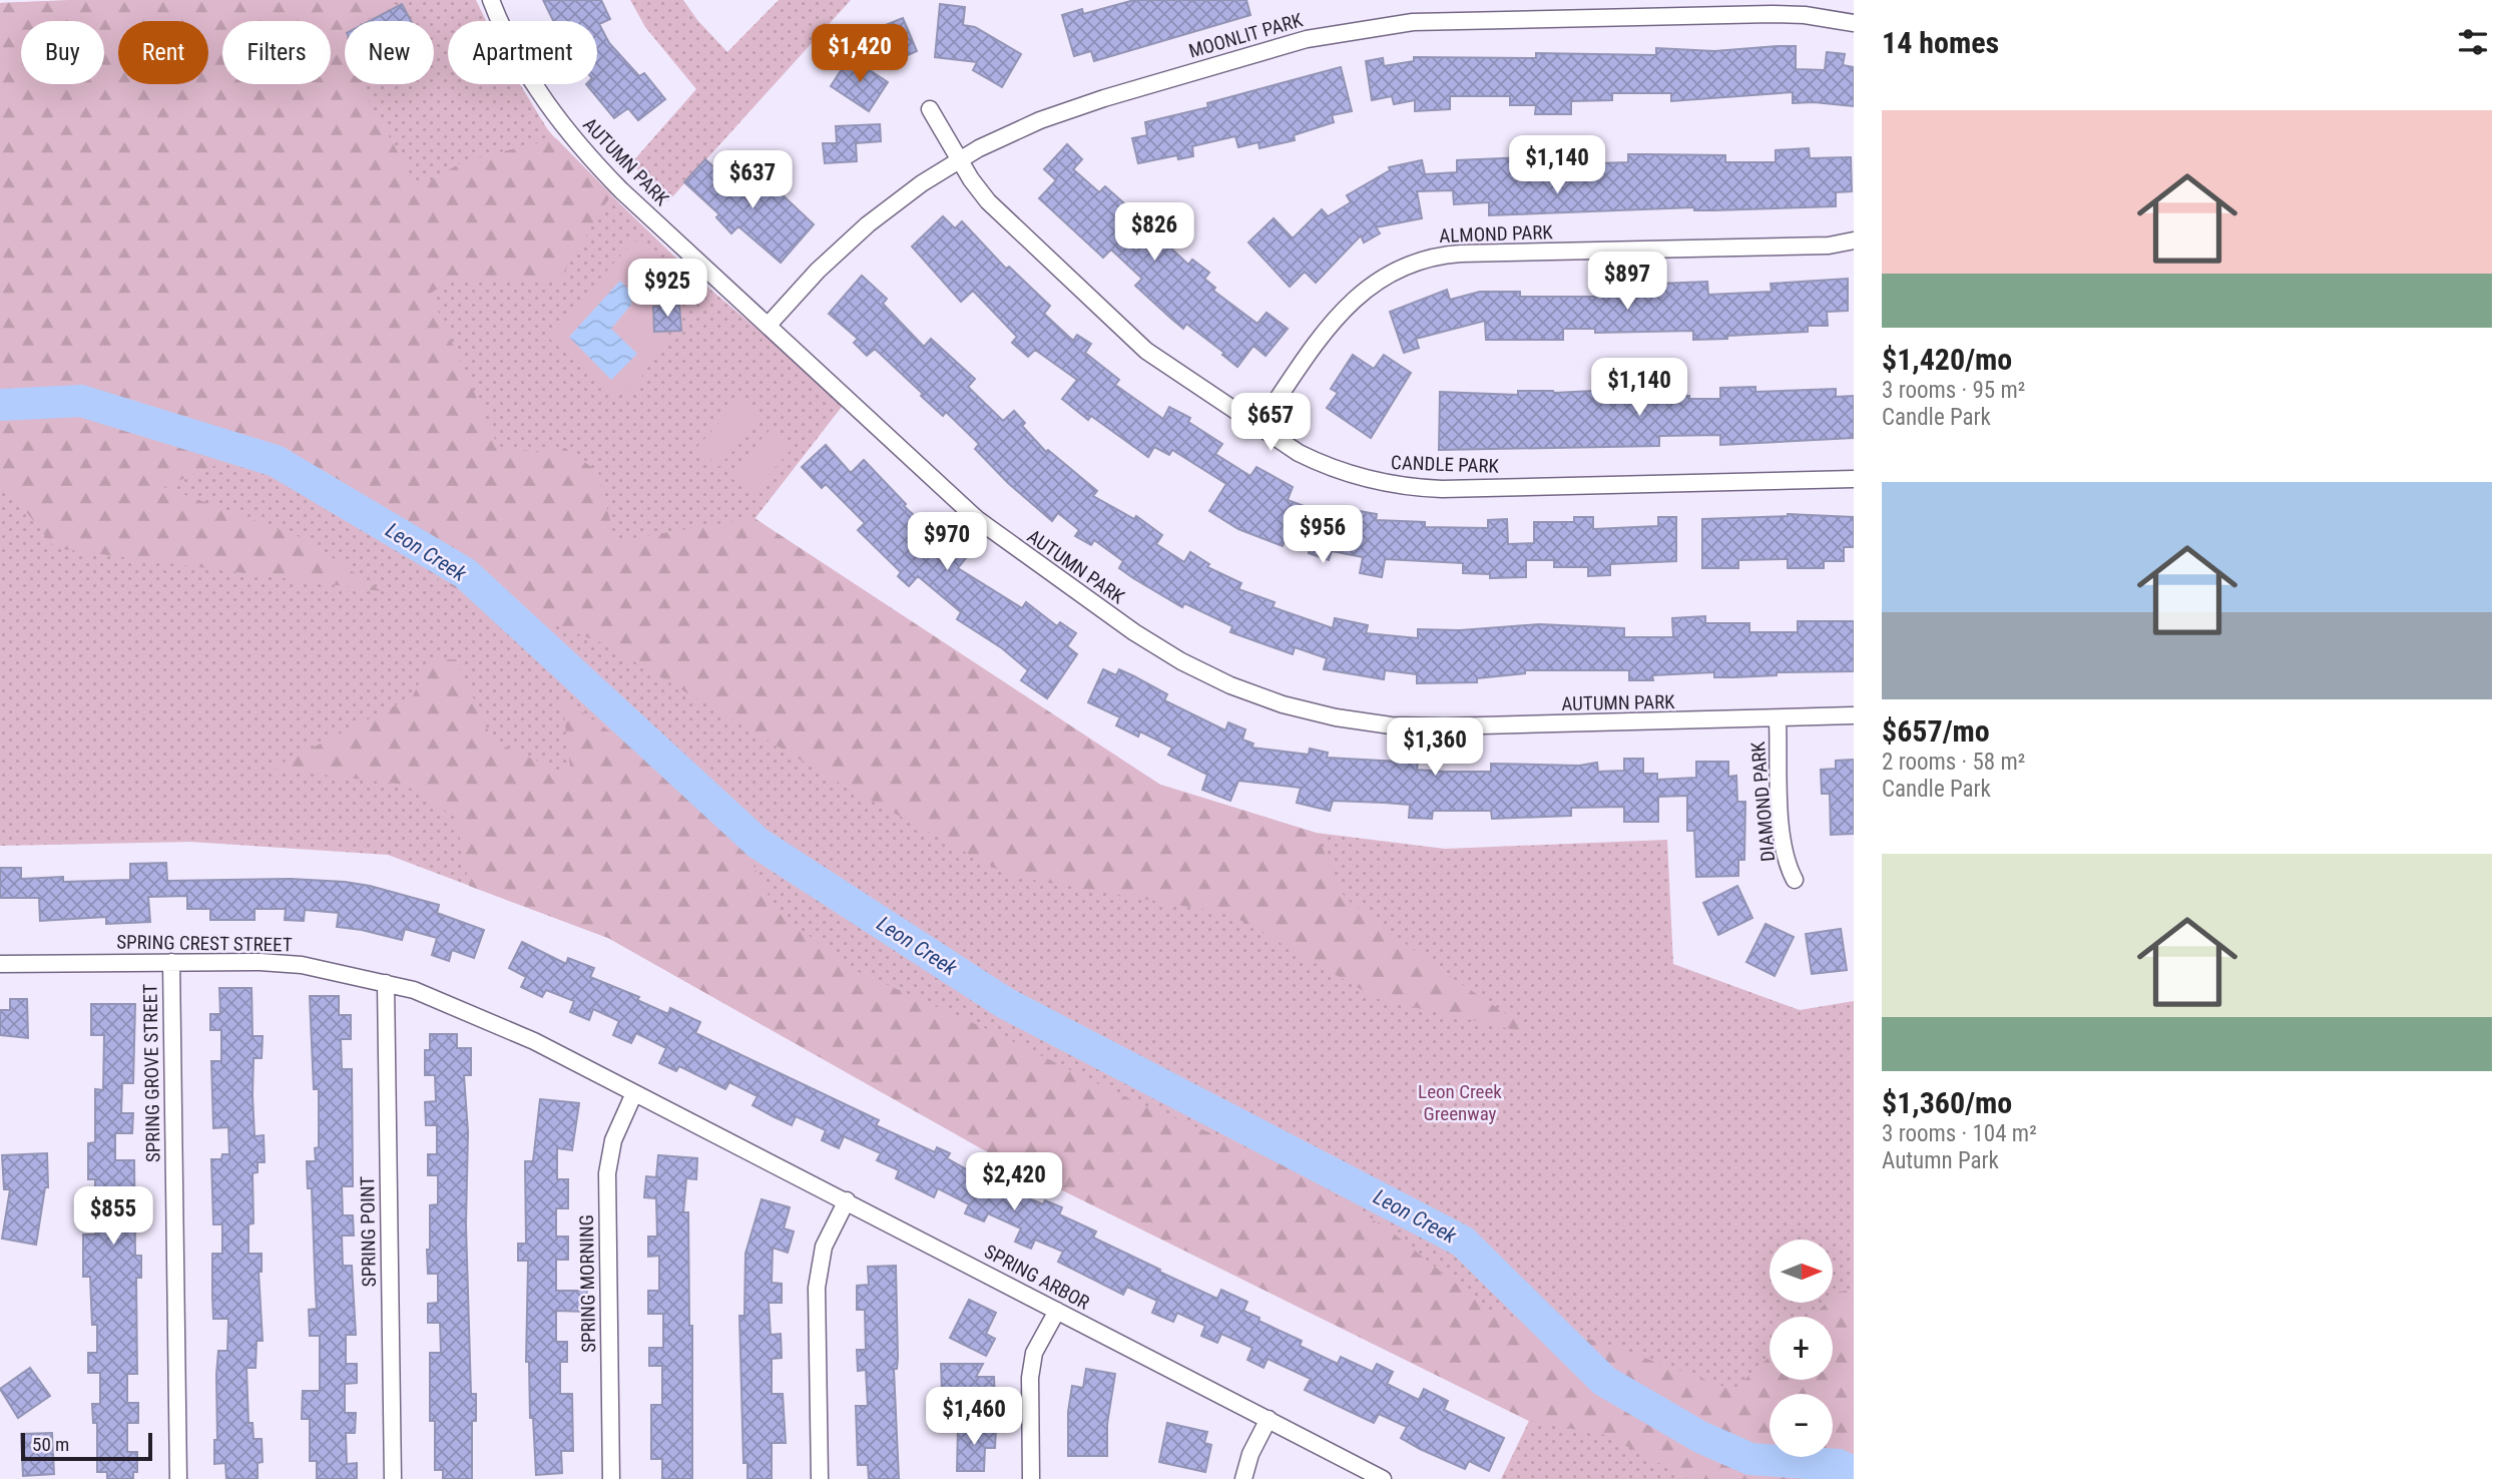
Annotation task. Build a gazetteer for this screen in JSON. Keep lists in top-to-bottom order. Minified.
{"streets":{"street":["MOONLIT PARK","AUTUMN PARK","ALMOND PARK","CANDLE PARK","DIAMOND PARK","SPRING CREST STREET","SPRING GROVE STREET","SPRING POINT","SPRING ARBOR","SPRING MORNING"]},"crossings":[["MOONLIT PARK","AUTUMN PARK"],["MOONLIT PARK","CANDLE PARK"],["AUTUMN PARK","DIAMOND PARK"],["ALMOND PARK","CANDLE PARK"],["SPRING CREST STREET","SPRING GROVE STREET"],["SPRING CREST STREET","SPRING POINT"],["SPRING CREST STREET","SPRING ARBOR"],["SPRING CREST STREET","SPRING MORNING"],["SPRING ARBOR","SPRING MORNING"]],"water":["Leon Creek"],"parks":["Leon Creek Greenway"],"scale_bar":"50 m","north":"right","page":{"heading":"14 homes","chip":["Buy","Rent","Filters","New","Apartment"],"price":["$1,420","$1,140","$637","$826","$897","$925","$1,140","$657","$956","$970","$1,360","$2,420","$855","$1,460"],"list":[{"name":"$1,420/mo","note":"3 rooms · 95 m² · Candle Park"},{"name":"$657/mo","note":"2 rooms · 58 m² · Candle Park"},{"name":"$1,360/mo","note":"3 rooms · 104 m² · Autumn Park"}],"map_buttons":["+","−"],"scale":"50 m"}}
